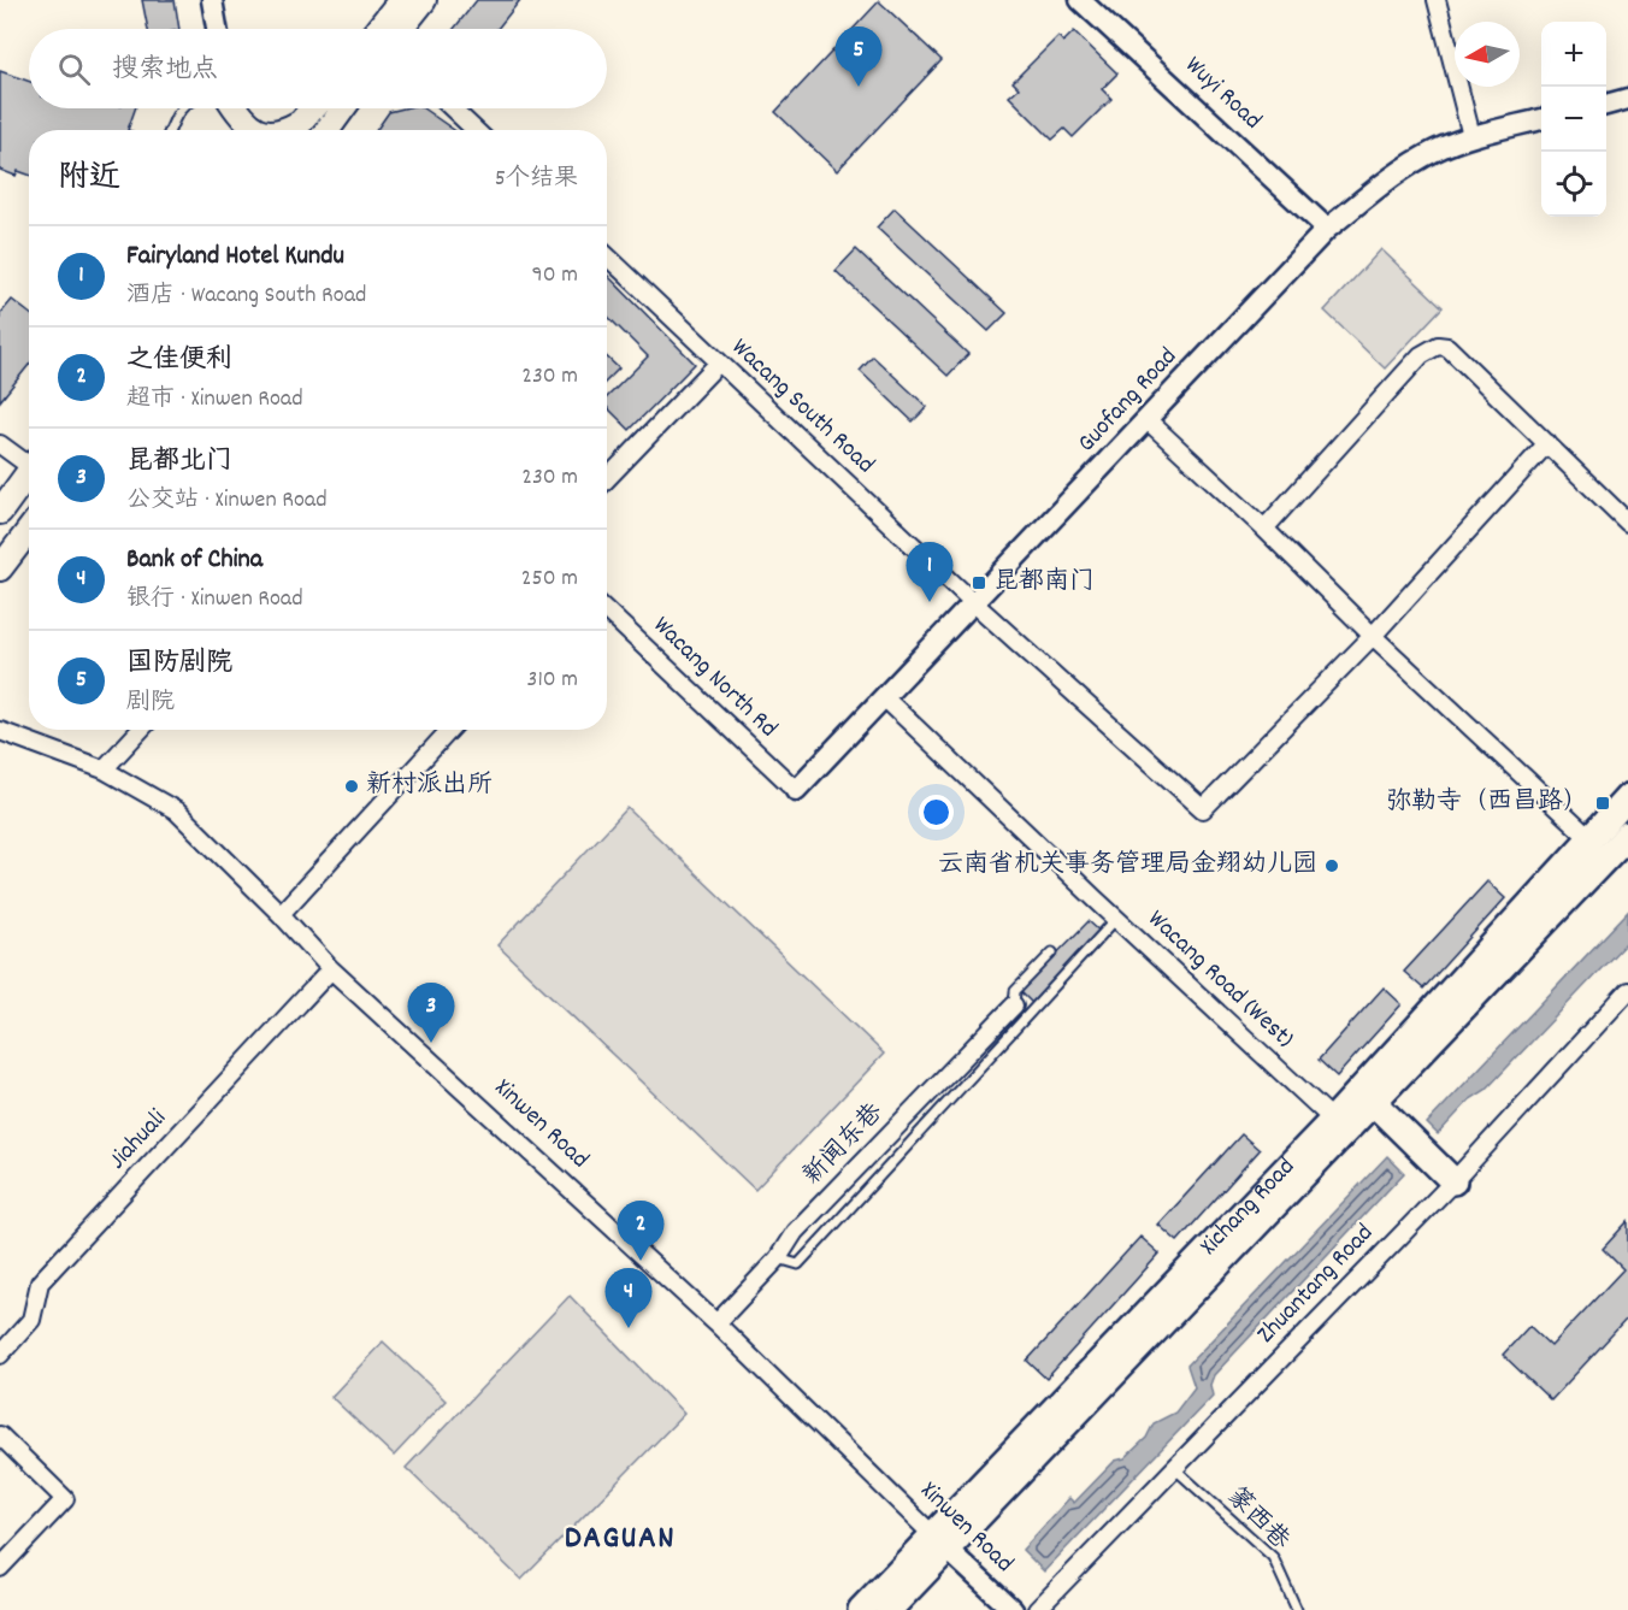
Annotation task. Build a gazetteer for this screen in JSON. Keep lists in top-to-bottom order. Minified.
{"streets":{"main road":["Xichang Road"],"street":["Wuyi Road","Guofang Road","Wacang South Road","Wacang North Rd","Wacang Road (West)","Xinwen Road","Jiahuali","新闻东巷","Zhuantang Road"],"lane":["篆西巷"]},"crossings":[["Wuyi Road","Guofang Road"],["Guofang Road","Wacang South Road"],["Guofang Road","Wacang North Rd"],["Guofang Road","Wacang Road (West)"],["Wacang Road (West)","Xichang Road"],["Xinwen Road","Jiahuali"],["Xinwen Road","新闻东巷"],["Xinwen Road","Xichang Road"],["Zhuantang Road","篆西巷"]],"districts":["DAGUAN"],"places":{"transit":["昆都南门","弥勒寺（西昌路）"],"other":["新村派出所","云南省机关事务管理局金翔幼儿园"]},"north":"left","page":{"map_buttons":["+","−"],"pins":["5","1","3","2","4"],"search":"搜索地点","heading":["附近","5个结果"],"list":[{"mark":"1","name":"Fairyland Hotel Kundu","note":"酒店 · Wacang South Road","value":"90 m"},{"mark":"2","name":"之佳便利","note":"超市 · Xinwen Road","value":"230 m"},{"mark":"3","name":"昆都北门","note":"公交站 · Xinwen Road","value":"230 m"},{"mark":"4","name":"Bank of China","note":"银行 · Xinwen Road","value":"250 m"},{"mark":"5","name":"国防剧院","note":"剧院","value":"310 m"}]}}
